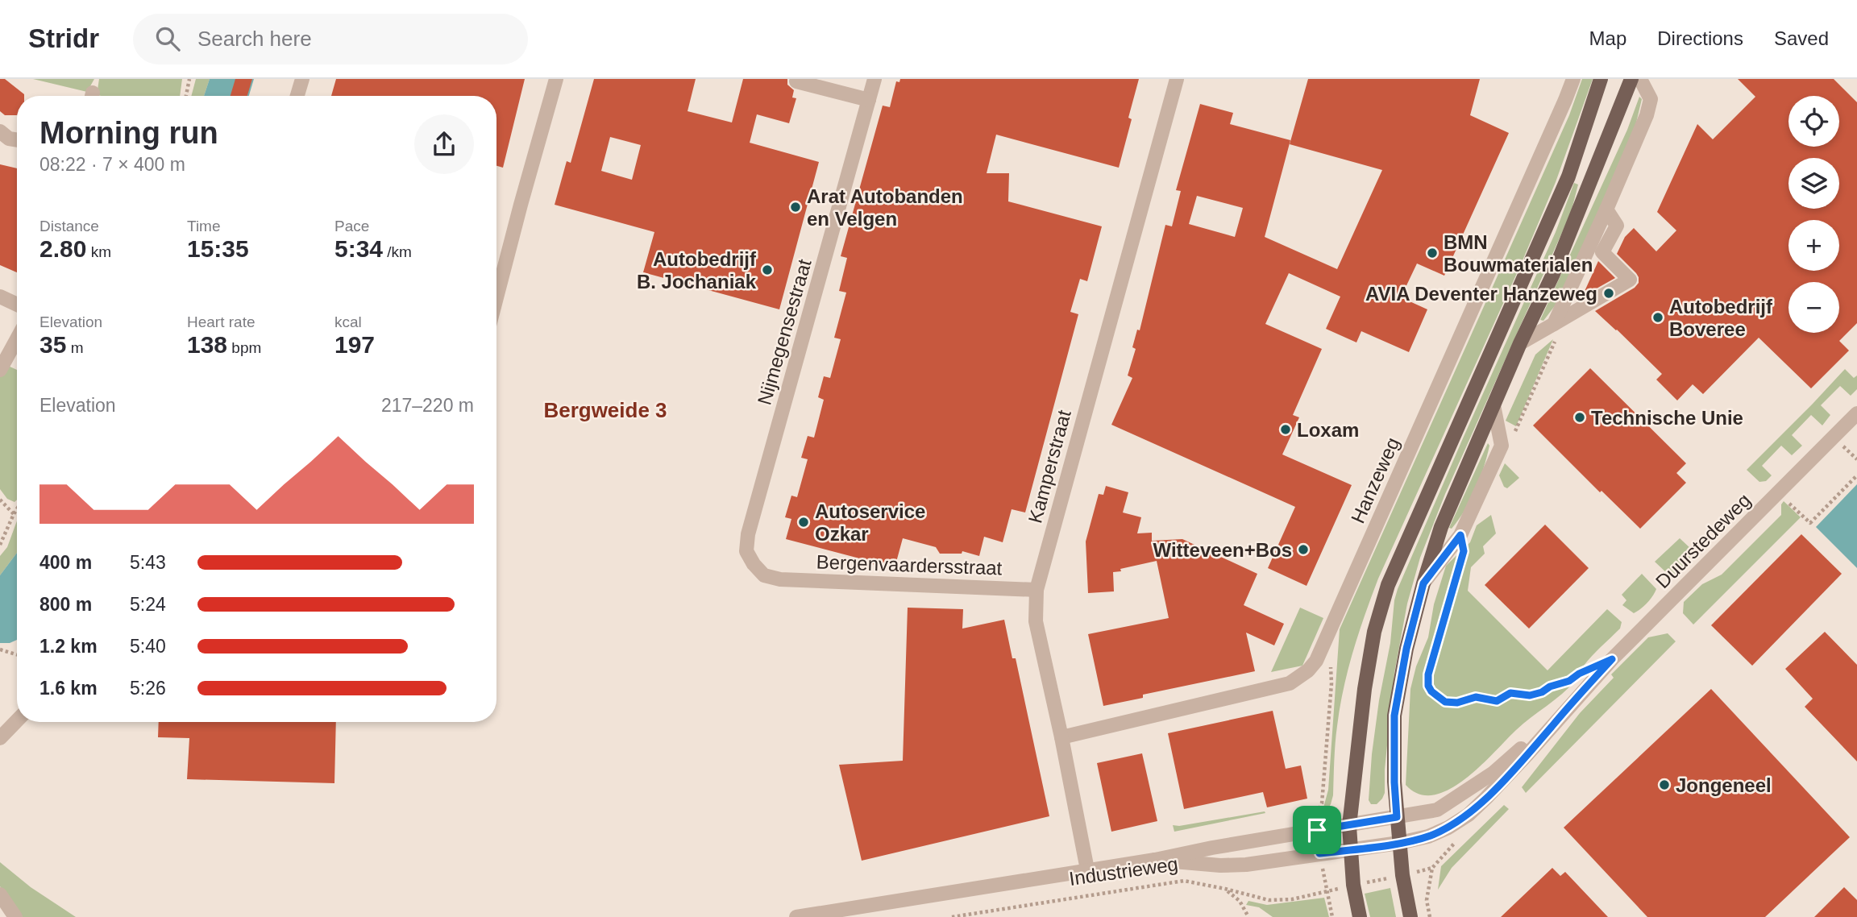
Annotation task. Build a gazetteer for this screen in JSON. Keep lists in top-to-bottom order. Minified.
{"streets":{"street":["Nijmegensestraat","Kamperstraat","Hanzeweg","Duurstedeweg","Bergenvaardersstraat","Industrieweg"]},"crossings":[["Nijmegensestraat","Bergenvaardersstraat"],["Kamperstraat","Bergenvaardersstraat"],["Kamperstraat","Industrieweg"],["Duurstedeweg","Industrieweg"]],"districts":["Bergweide 3"],"places":["Arat Autobanden en Velgen","BMN Bouwmaterialen","Autobedrijf B. Jochaniak","AVIA Deventer Hanzeweg","Autobedrijf Boveree","Technische Unie","Loxam","Autoservice Ozkar","Witteveen+Bos","Jongeneel"],"page":{"header":"Stridr","search":"Search here","nav":["Map","Directions","Saved"],"map_buttons":["+","−"],"heading":["Morning run","08:22 · 7 × 400 m"],"stats":[["Distance","2.80 km"],["Time","15:35"],["Pace","5:34 /km"],["Elevation","35 m"],["Heart rate","138 bpm"],["kcal","197"]],"chart":["Elevation","217–220 m"],"list":[{"name":"400 m","note":"5:43"},{"name":"800 m","note":"5:24"},{"name":"1.2 km","note":"5:40"},{"name":"1.6 km","note":"5:26"}]}}
